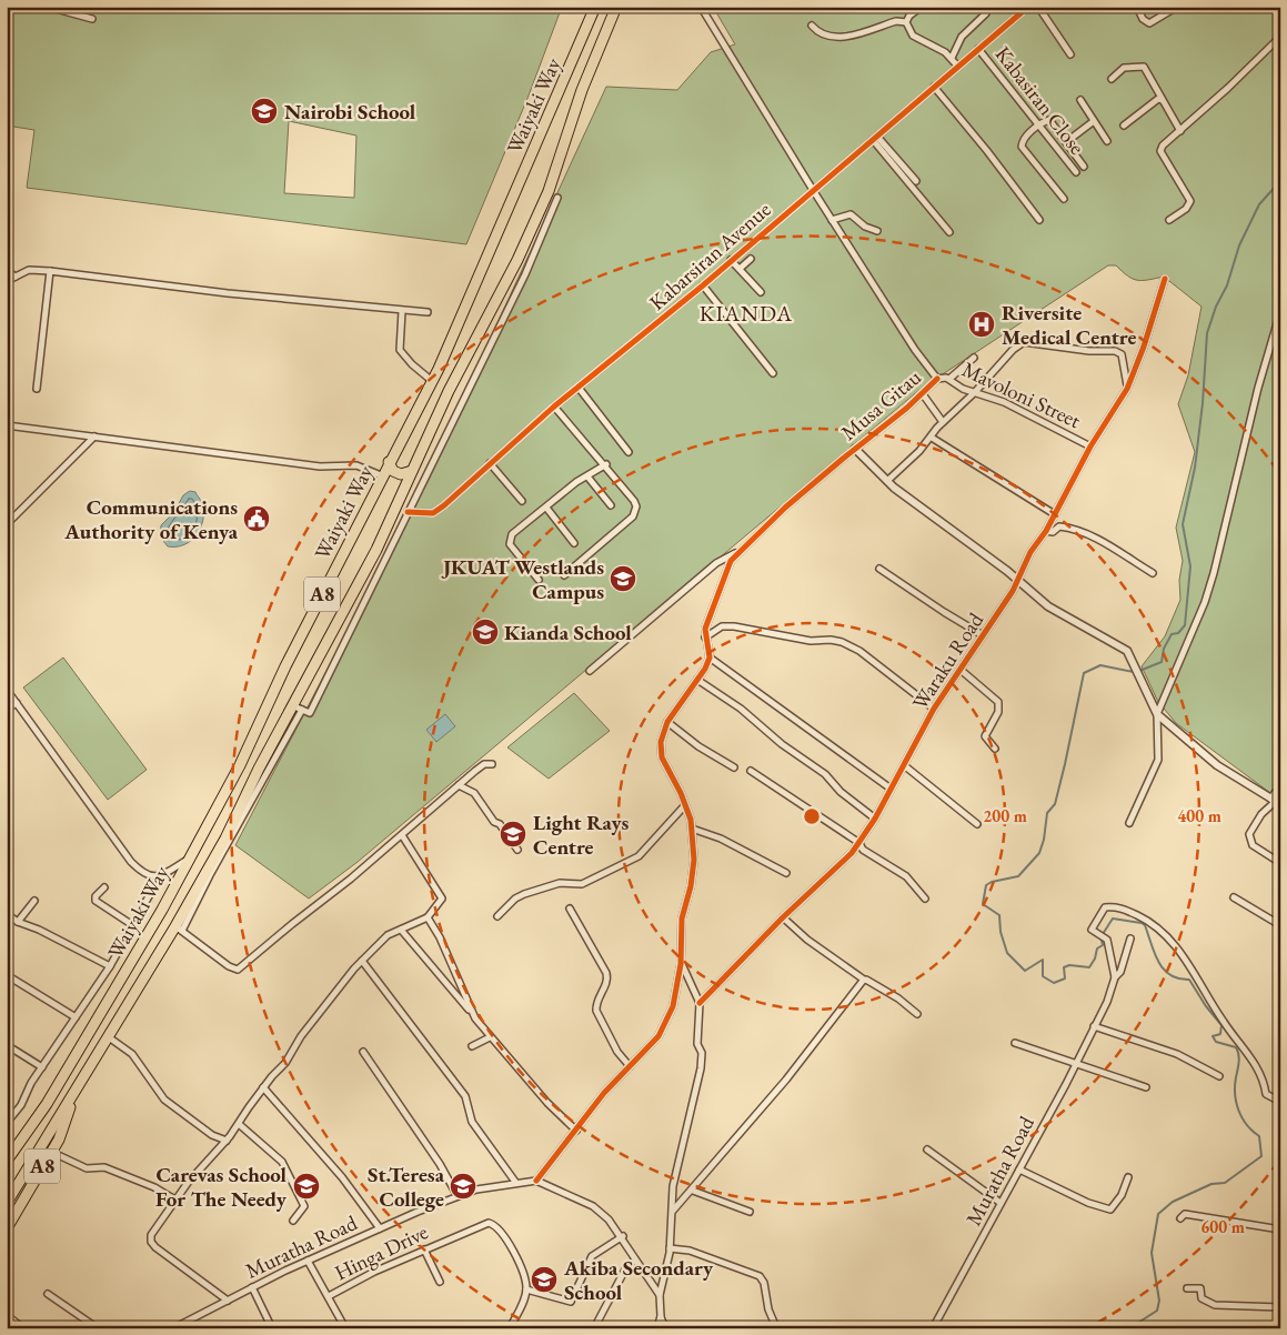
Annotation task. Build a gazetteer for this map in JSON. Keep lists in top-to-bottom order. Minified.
{"streets":{"highway":["Waiyaki Way","A8"],"street":["Kabasiran Close","Kabarsiran Avenue","Mavoloni Street","Musa Gitau","Waraku Road","Muratha Road","Hinga Drive"]},"crossings":[["Kabasiran Close","Kabarsiran Avenue"],["Kabarsiran Avenue","Musa Gitau"],["Mavoloni Street","Musa Gitau"],["Mavoloni Street","Waraku Road"],["Muratha Road","Hinga Drive"]],"districts":["KIANDA"],"places":{"school or university":["Nairobi School","JKUAT Westlands Campus","Kianda School","Light Rays Centre","Carevas School For The Needy","St.Teresa College","Akiba Secondary School"],"hospital":["Riversite Medical Centre"],"public building":["Communications Authority of Kenya"]},"rings":["200 m","400 m","600 m"]}
